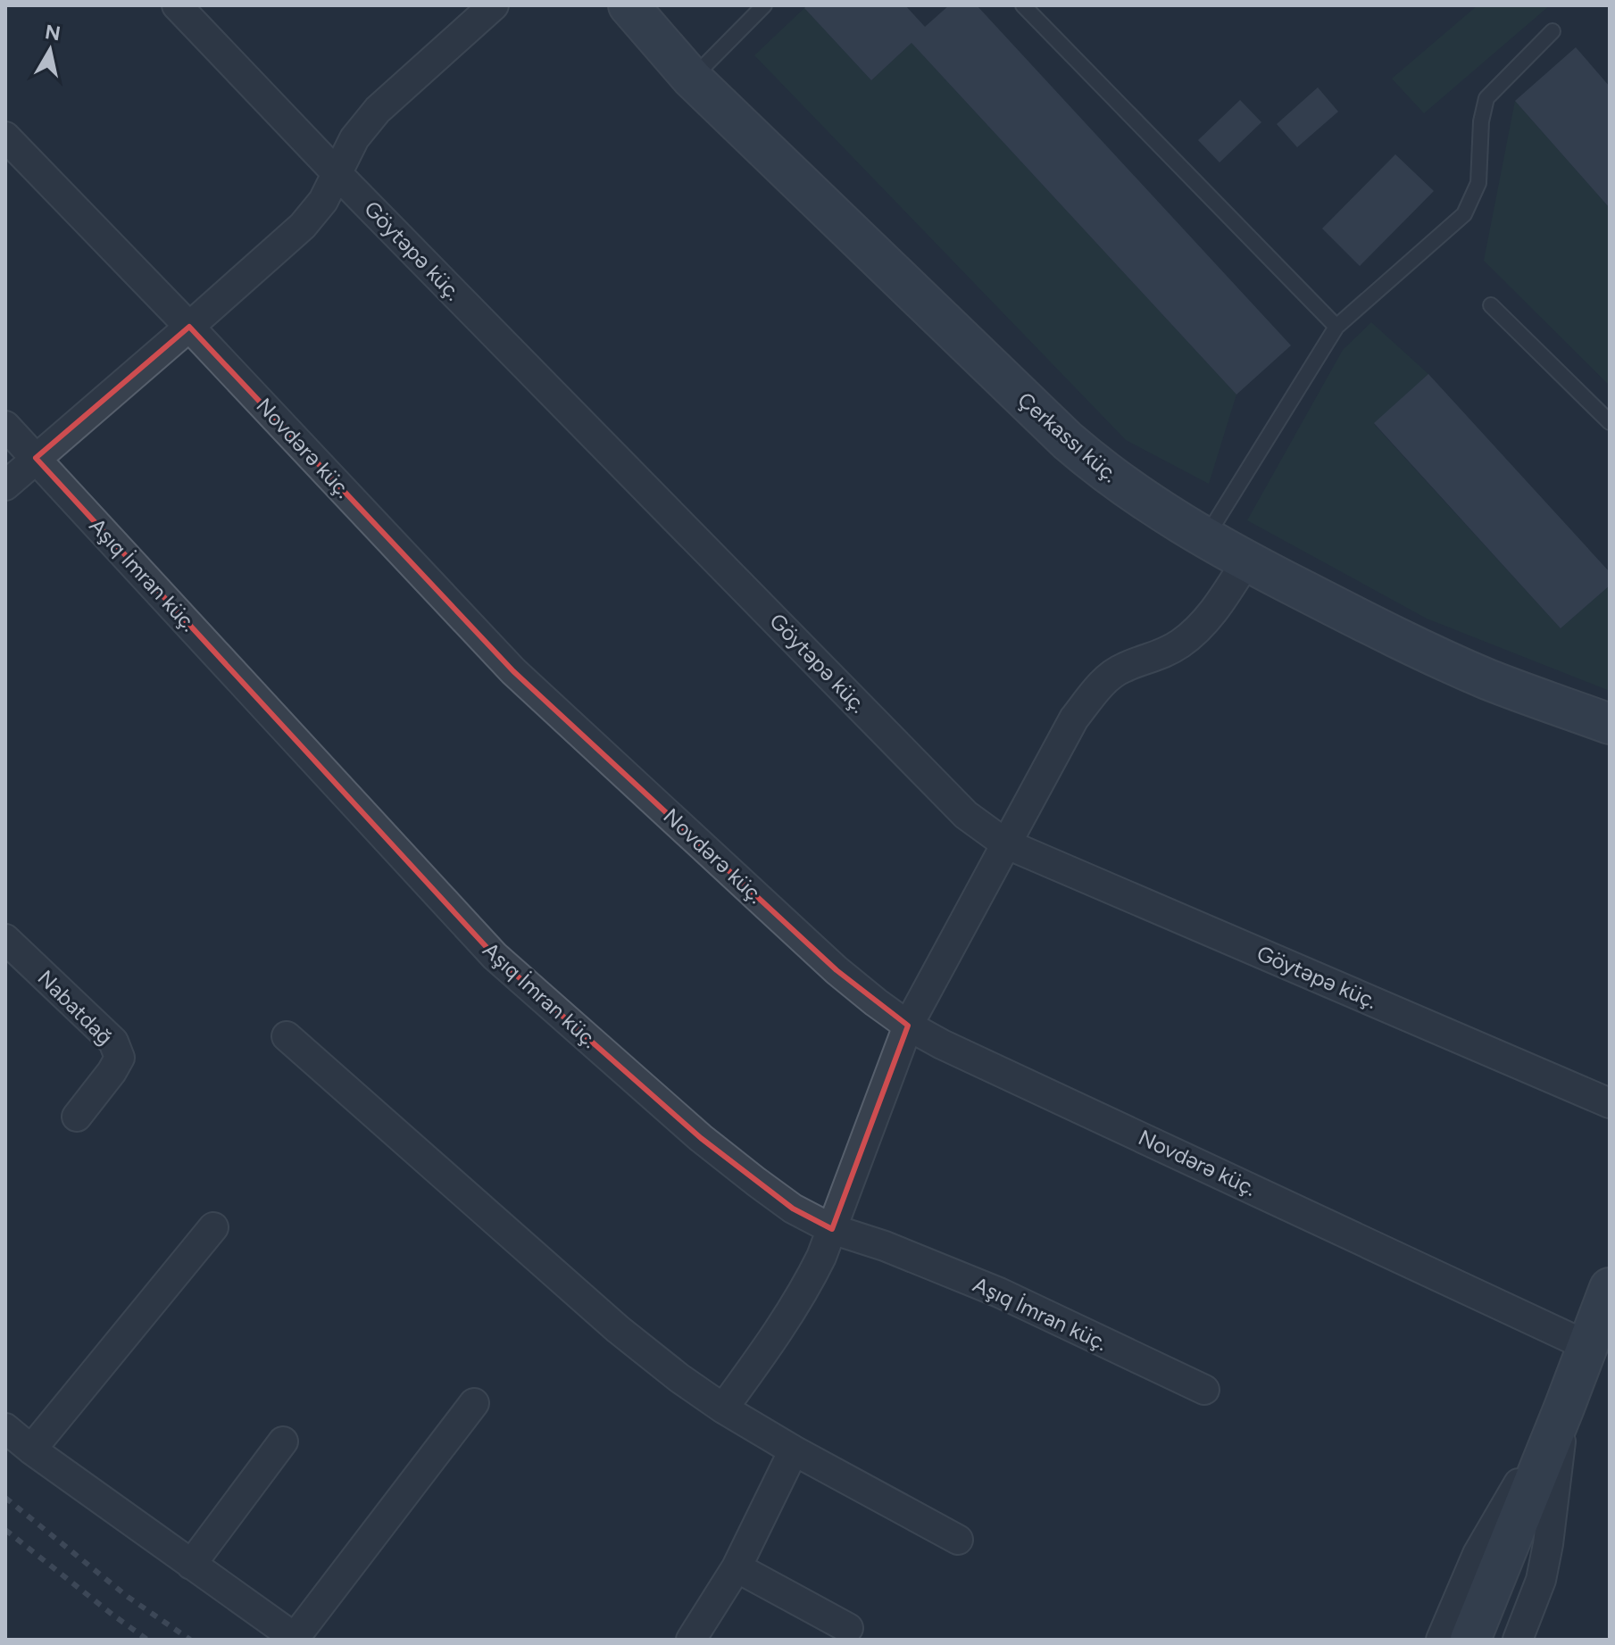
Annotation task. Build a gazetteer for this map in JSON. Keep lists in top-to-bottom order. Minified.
{"streets":{"street":["Göytəpə küç.","Çerkassı küç.","Novdərə küç.","Aşıq İmran küç.","Nabatdağ"]},"north":"top"}
